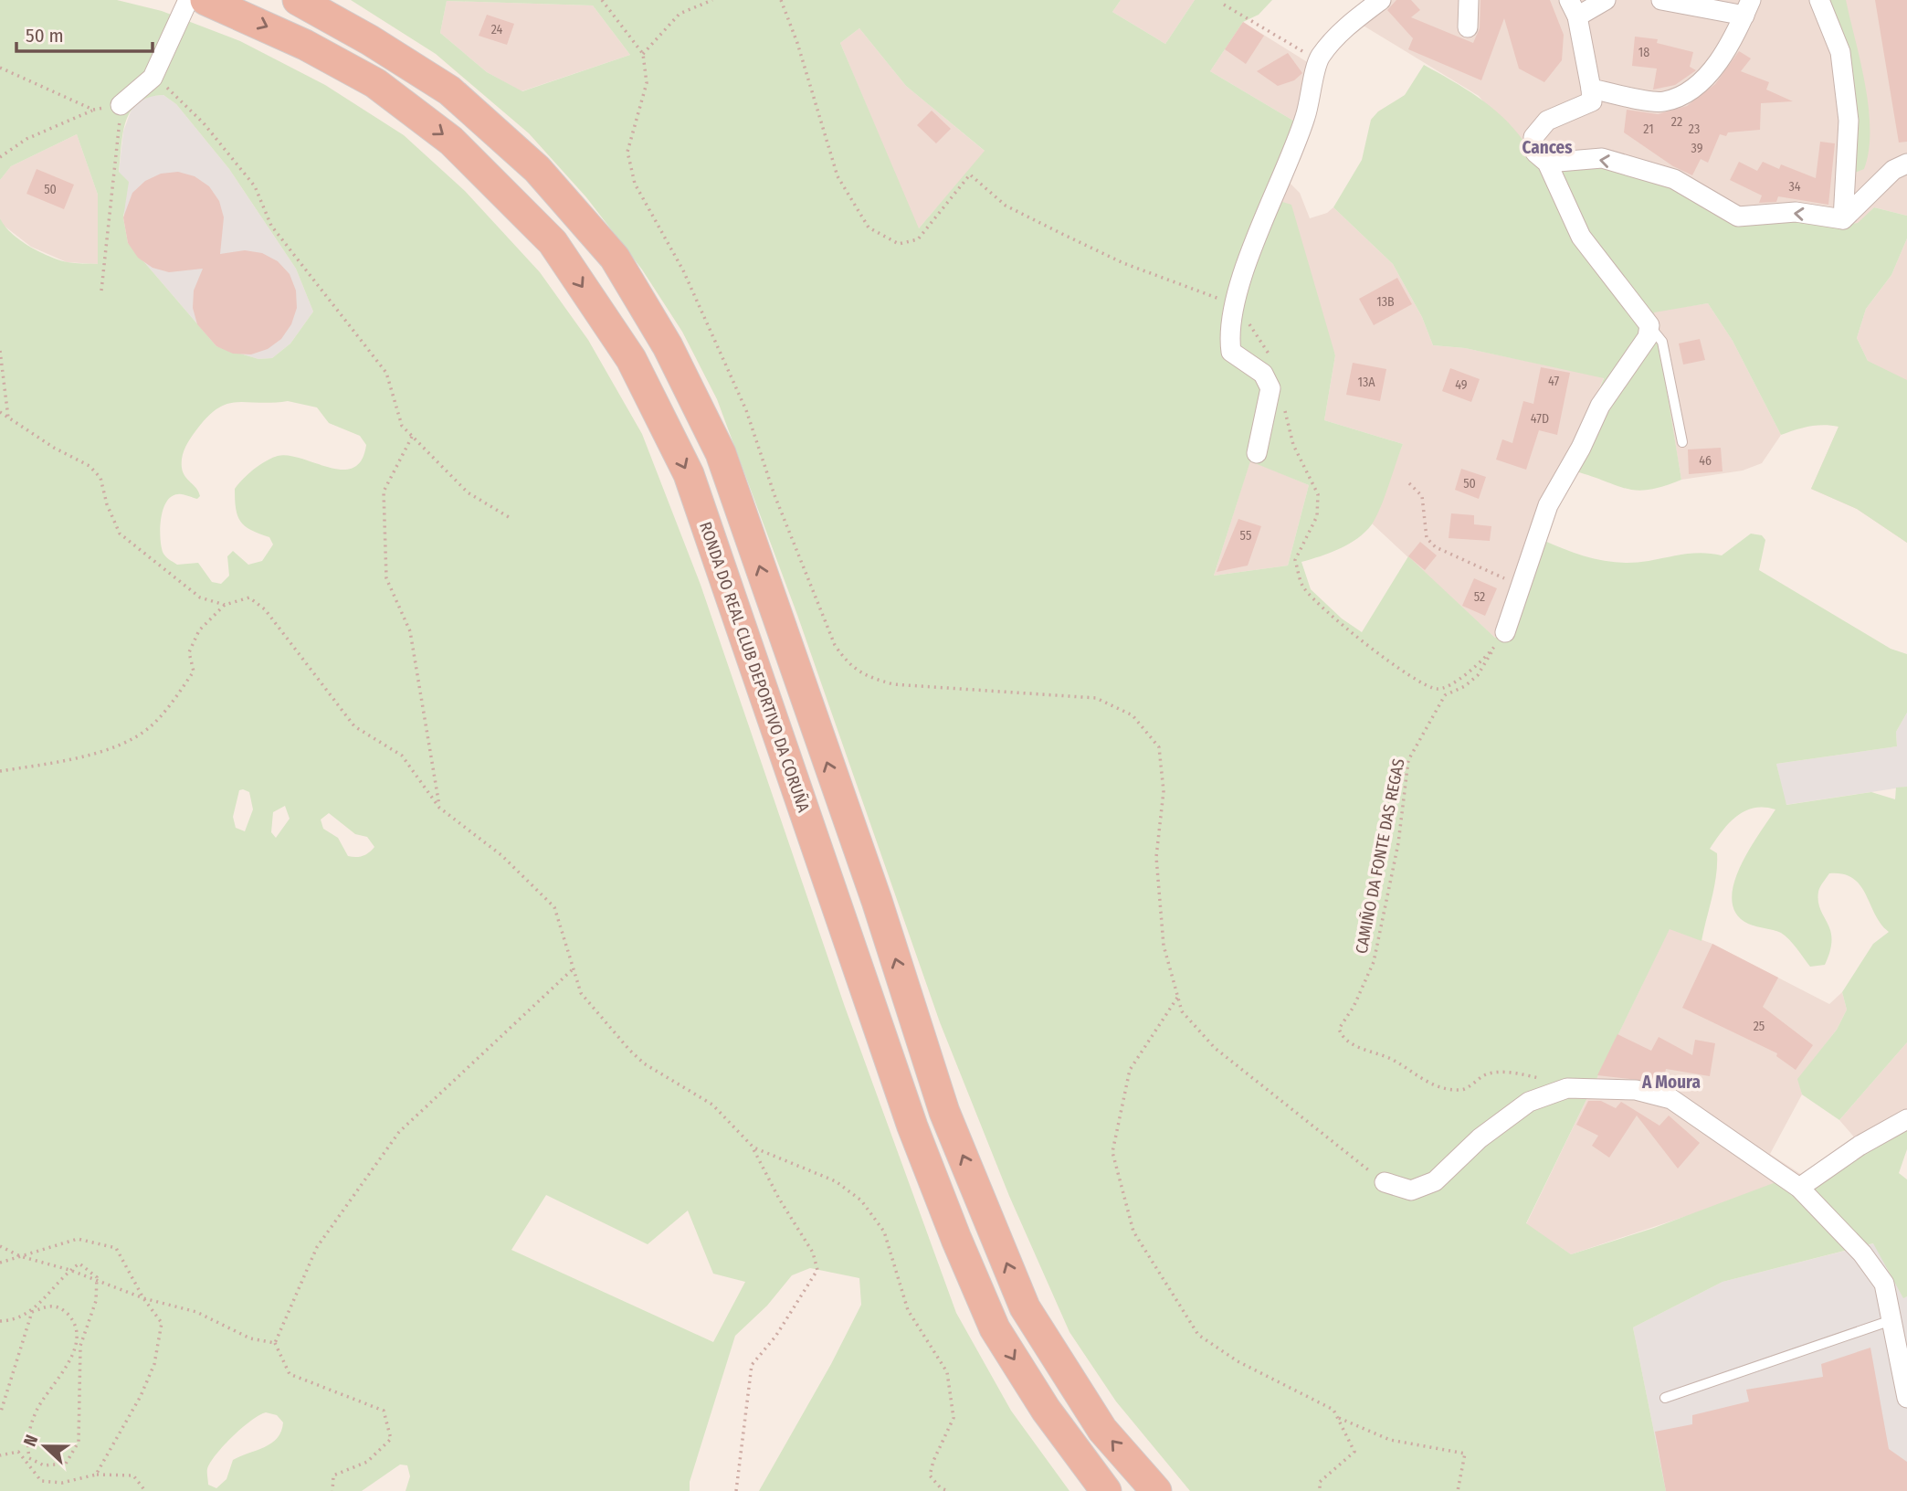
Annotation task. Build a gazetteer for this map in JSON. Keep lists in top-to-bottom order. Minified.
{"streets":{"highway":["RONDA DO REAL CLUB DEPORTIVO DA CORUÑA"],"path":["CAMIÑO DA FONTE DAS REGAS"]},"districts":["Cances","A Moura"],"house_numbers":["24","18","22","21","23","39","34","50","13B","47","13A","49","47D","46","50","55","52","25"],"scale_bar":"50 m","north":"left"}
